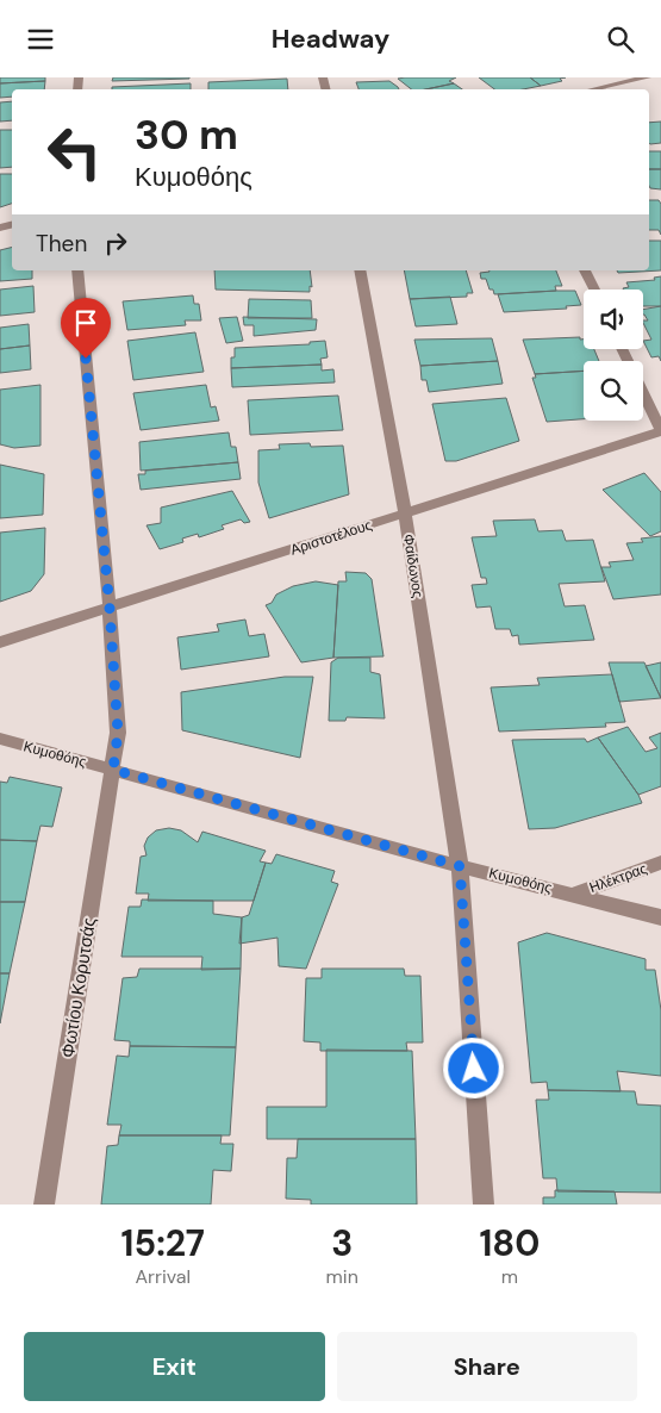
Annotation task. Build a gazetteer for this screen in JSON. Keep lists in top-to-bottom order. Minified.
{"streets":{"street":["Αριστοτέλους","Φαίδωνος","Κυμοθόης","Ηλέκτρας","Φωτίου Κορυτσάς"]},"crossings":[["Αριστοτέλους","Φαίδωνος"],["Αριστοτέλους","Φωτίου Κορυτσάς"],["Φαίδωνος","Κυμοθόης"],["Κυμοθόης","Ηλέκτρας"],["Κυμοθόης","Φωτίου Κορυτσάς"]],"page":{"header":"Headway","turn":["30 m","Κυμοθόης"],"then":"Then","eta":["15:27","Arrival","3","min","180","m"],"buttons":["Exit","Share"]}}
